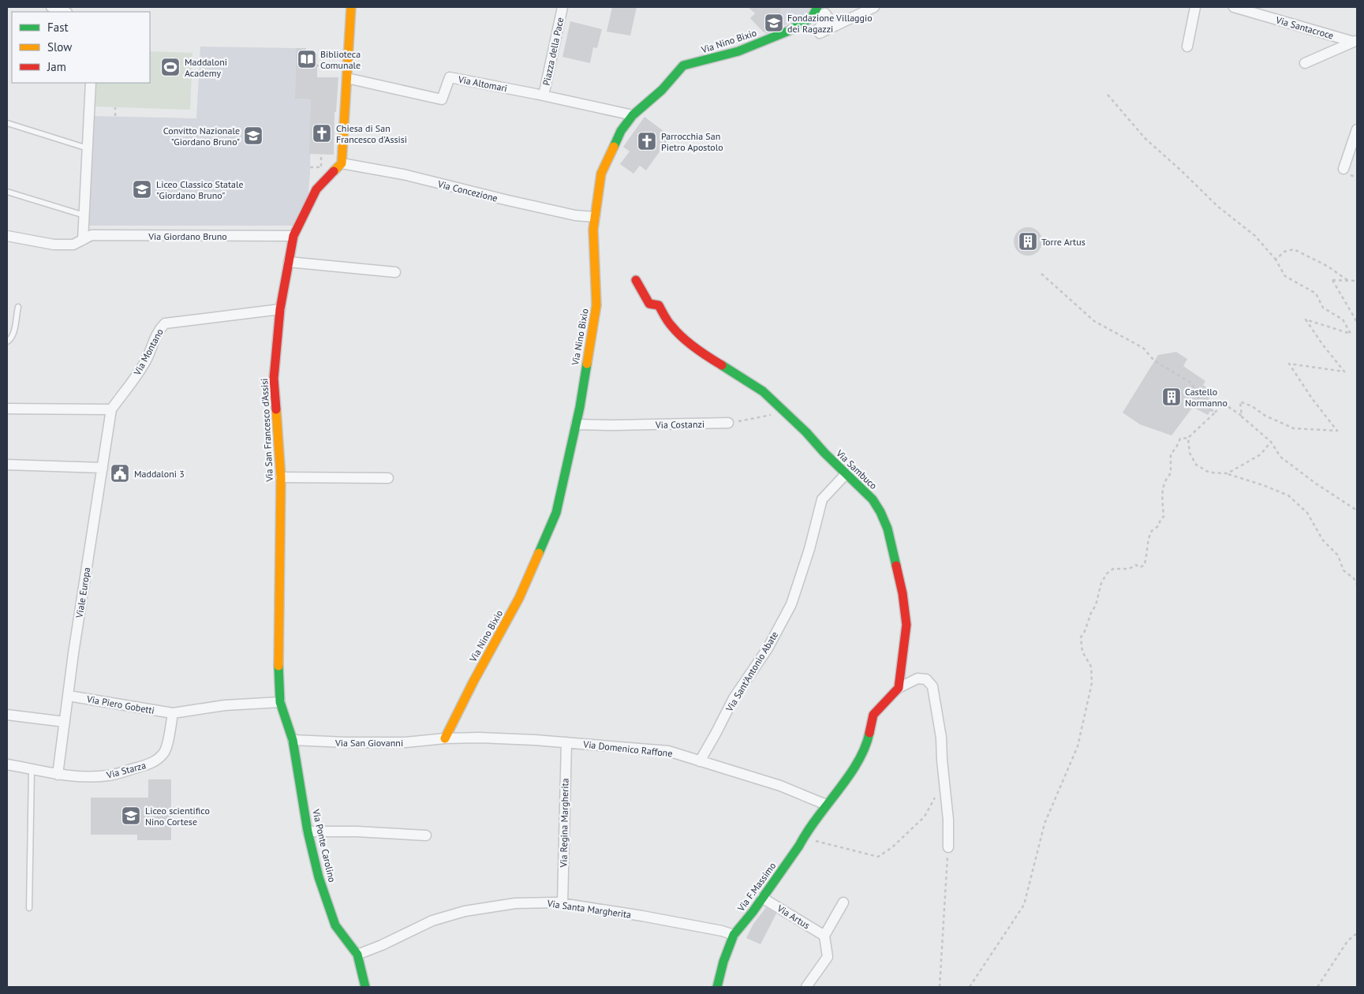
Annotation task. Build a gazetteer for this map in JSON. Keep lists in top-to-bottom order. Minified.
{"streets":{"street":["Via Santacroce","Via Nino Bixio","Piazza della Pace","Via Altomari","Via Concezione","Via Giordano Bruno","Via Montano","Via Costanzi","Via San Francesco d'Assisi","Via Sambuco","Viale Europa","Via Sant'Antonio Abate","Via Piero Gobetti","Via San Giovanni","Via Domenico Raffone","Via Starza","Via Regina Margherita","Via Ponte Carolino","Via F.Massimo","Via Santa Margherita","Via Artus"]},"crossings":[["Via Nino Bixio","Via Altomari"],["Via Nino Bixio","Via Concezione"],["Via Nino Bixio","Via Costanzi"],["Via Nino Bixio","Via San Giovanni"],["Via Nino Bixio","Via Domenico Raffone"],["Piazza della Pace","Via Altomari"],["Via Concezione","Via San Francesco d'Assisi"],["Via Giordano Bruno","Via San Francesco d'Assisi"],["Via Montano","Via San Francesco d'Assisi"],["Via Montano","Viale Europa"],["Via San Francesco d'Assisi","Via Ponte Carolino"],["Via Sambuco","Via Sant'Antonio Abate"],["Viale Europa","Via Piero Gobetti"],["Viale Europa","Via Starza"],["Via Sant'Antonio Abate","Via Domenico Raffone"],["Via Piero Gobetti","Via Starza"],["Via San Giovanni","Via Domenico Raffone"],["Via San Giovanni","Via Ponte Carolino"],["Via Domenico Raffone","Via Regina Margherita"],["Via Domenico Raffone","Via F.Massimo"],["Via Regina Margherita","Via Santa Margherita"],["Via Ponte Carolino","Via Santa Margherita"],["Via F.Massimo","Via Santa Margherita"],["Via F.Massimo","Via Artus"]],"places":{"school or university":["Fondazione Villaggio dei Ragazzi","Convitto Nazionale \"Giordano Bruno\"","Liceo Classico Statale \"Giordano Bruno\"","Liceo scientifico Nino Cortese"],"library":["Biblioteca Comunale"],"sports":["Maddaloni Academy"],"church":["Chiesa di San Francesco d'Assisi","Parrocchia San Pietro Apostolo"],"building":["Torre Artus","Castello Normanno"],"public building":["Maddaloni 3"]},"legend":["Fast","Slow","Jam"]}
